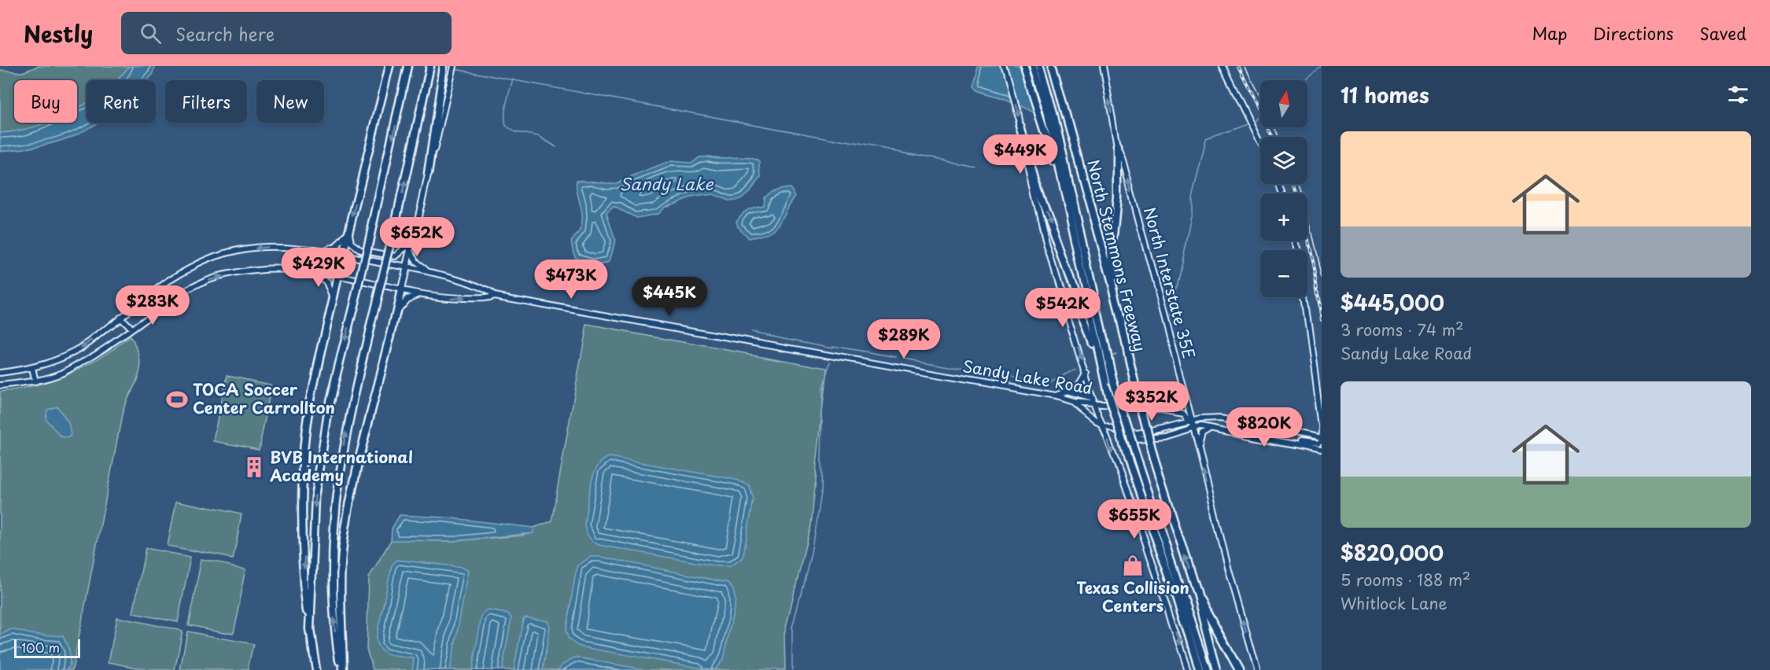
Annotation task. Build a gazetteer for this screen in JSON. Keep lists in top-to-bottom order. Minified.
{"streets":{"highway":["North Stemmons Freeway"],"main road":["North Interstate 35E","Sandy Lake Road"]},"crossings":[["North Interstate 35E","Sandy Lake Road"]],"one_way":["North Interstate 35E"],"water":["Sandy Lake"],"places":{"sports":["TOCA Soccer Center Carrollton"],"building":["BVB International Academy"],"shop":["Texas Collision Centers"]},"scale_bar":"100 m","north":"top","page":{"header":"Nestly","search":"Search here","nav":["Map","Directions","Saved"],"heading":"11 homes","map_buttons":["+","−"],"chip":["Buy","Rent","Filters","New"],"list":[{"name":"$445,000","note":"3 rooms · 74 m² · Sandy Lake Road"},{"name":"$820,000","note":"5 rooms · 188 m² · Whitlock Lane"}],"price":["$449K","$652K","$429K","$473K","$445K","$283K","$542K","$289K","$352K","$820K","$655K"],"scale":"100 m"}}
